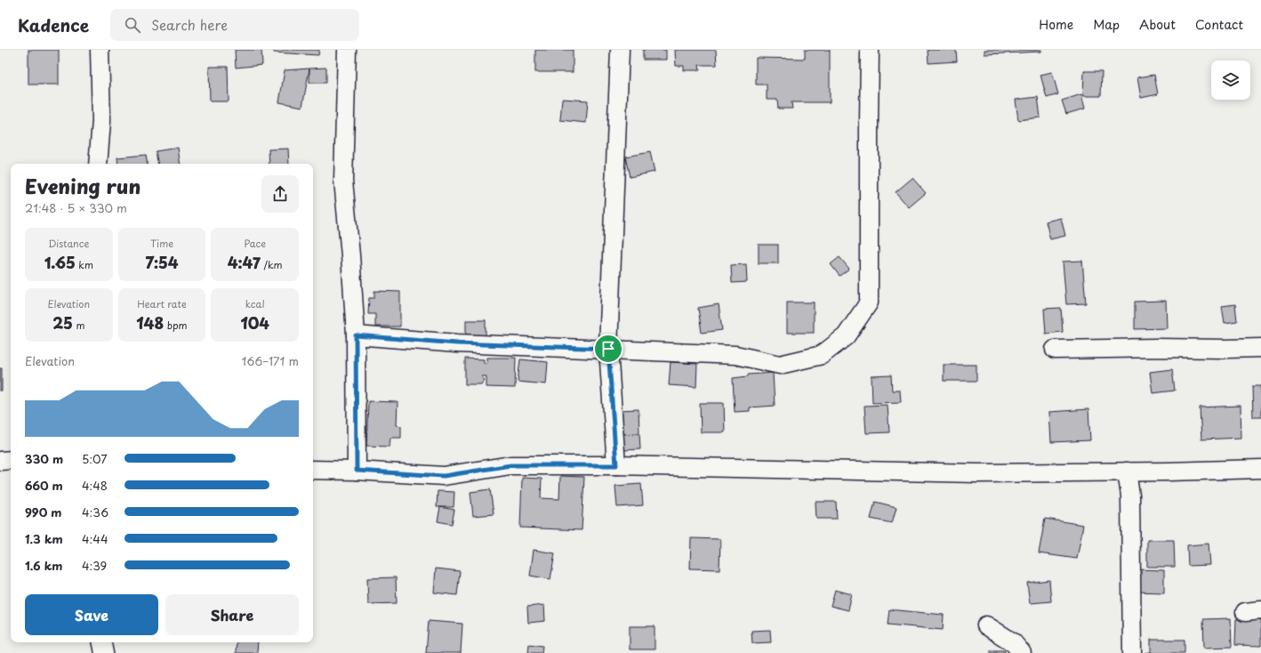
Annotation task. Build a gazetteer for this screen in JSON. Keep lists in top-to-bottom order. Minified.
{"page":{"header":"Kadence","search":"Search here","nav":["Home","Map","About","Contact"],"heading":["Evening run","21:48 · 5 × 330 m"],"stats":[["Distance","1.65 km"],["Time","7:54"],["Pace","4:47 /km"],["Elevation","25 m"],["Heart rate","148 bpm"],["kcal","104"]],"chart":["Elevation","166–171 m"],"list":[{"name":"330 m","note":"5:07"},{"name":"660 m","note":"4:48"},{"name":"990 m","note":"4:36"},{"name":"1.3 km","note":"4:44"},{"name":"1.6 km","note":"4:39"}],"buttons":["Save","Share"]}}
